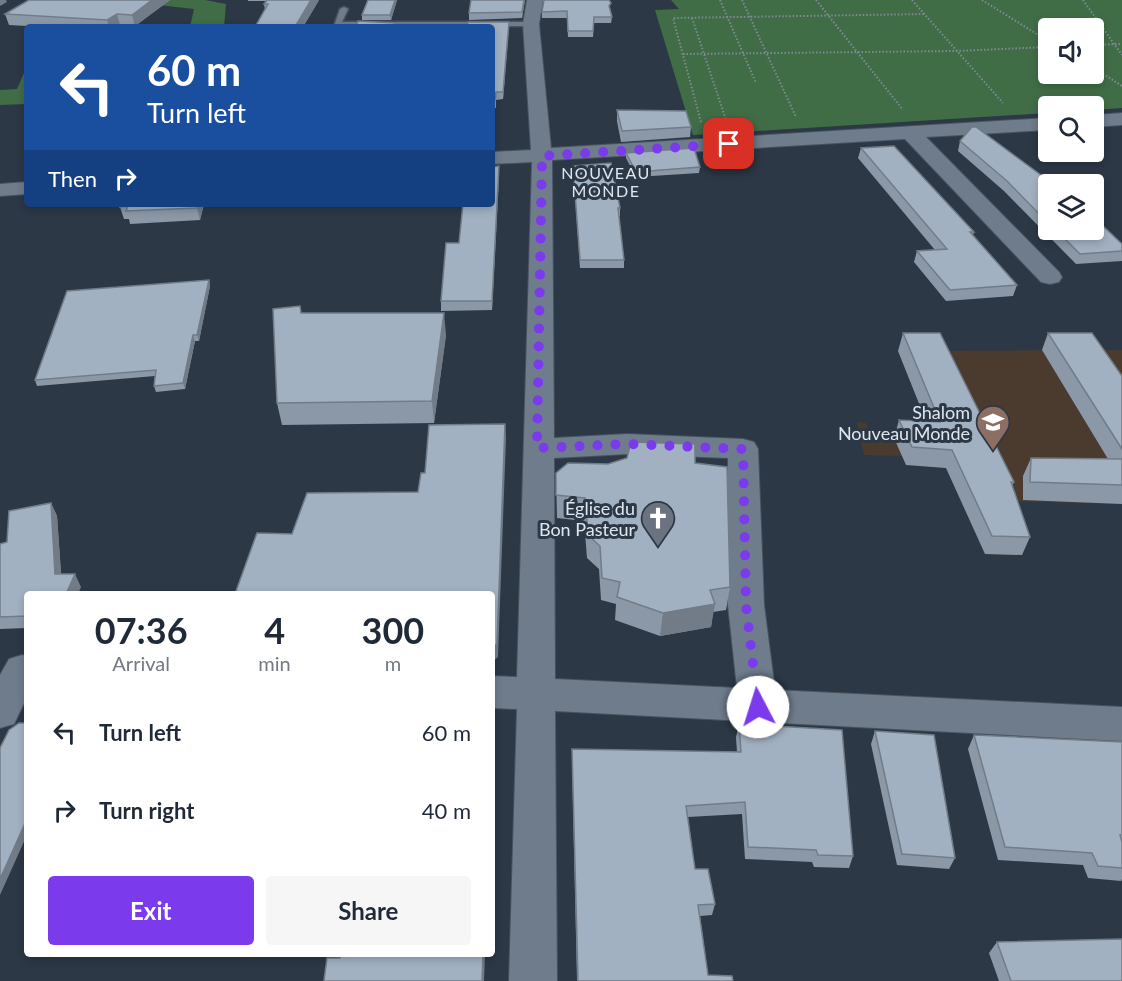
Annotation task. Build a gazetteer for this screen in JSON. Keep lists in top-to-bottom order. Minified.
{"districts":["NOUVEAU MONDE"],"places":{"school or university":["Shalom Nouveau Monde"],"church":["Église du Bon Pasteur"]},"page":{"turn":["60 m","Turn left"],"then":"Then","eta":["07:36","Arrival","4","min","300","m"],"list":[{"name":"Turn left","value":"60 m"},{"name":"Turn right","value":"40 m"}],"buttons":["Exit","Share"]}}
